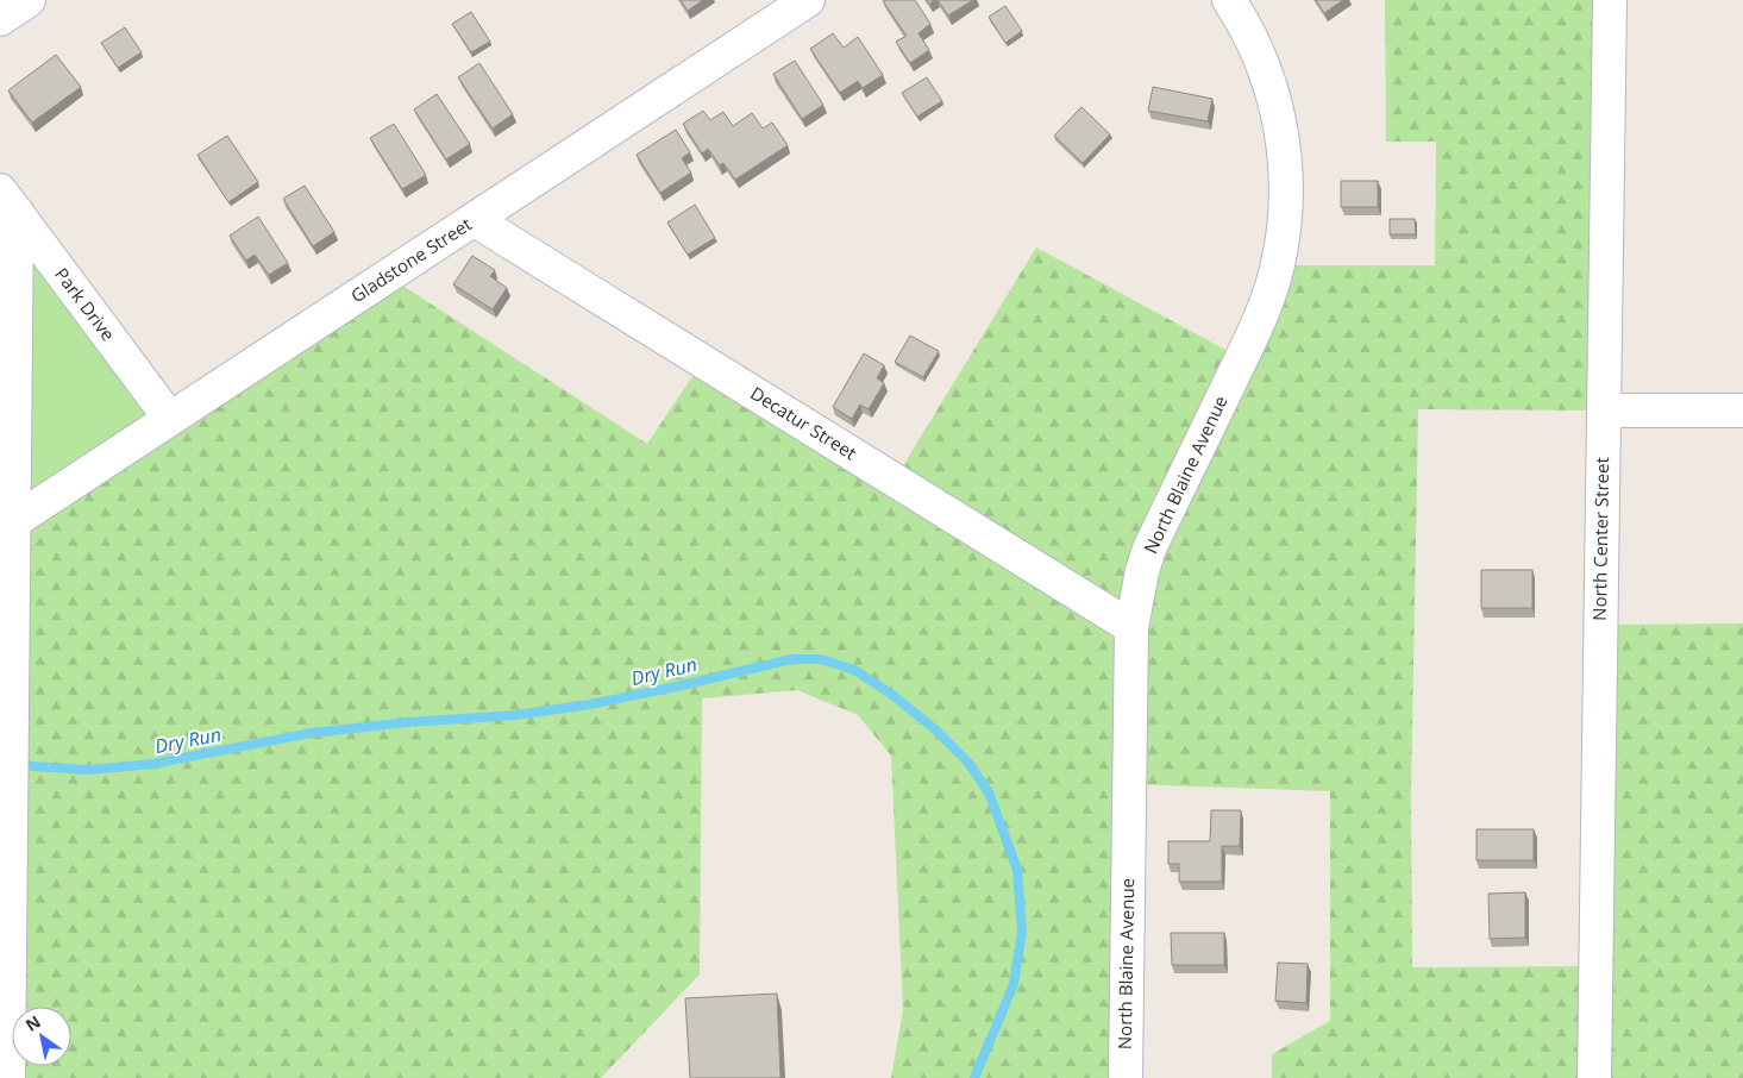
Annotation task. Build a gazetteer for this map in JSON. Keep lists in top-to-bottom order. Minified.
{"streets":{"street":["Gladstone Street","Park Drive","Decatur Street","North Blaine Avenue","North Center Street"]},"crossings":[["Gladstone Street","Park Drive"],["Gladstone Street","Decatur Street"],["Decatur Street","North Blaine Avenue"]],"water":["Dry Run"],"north":"top left"}
